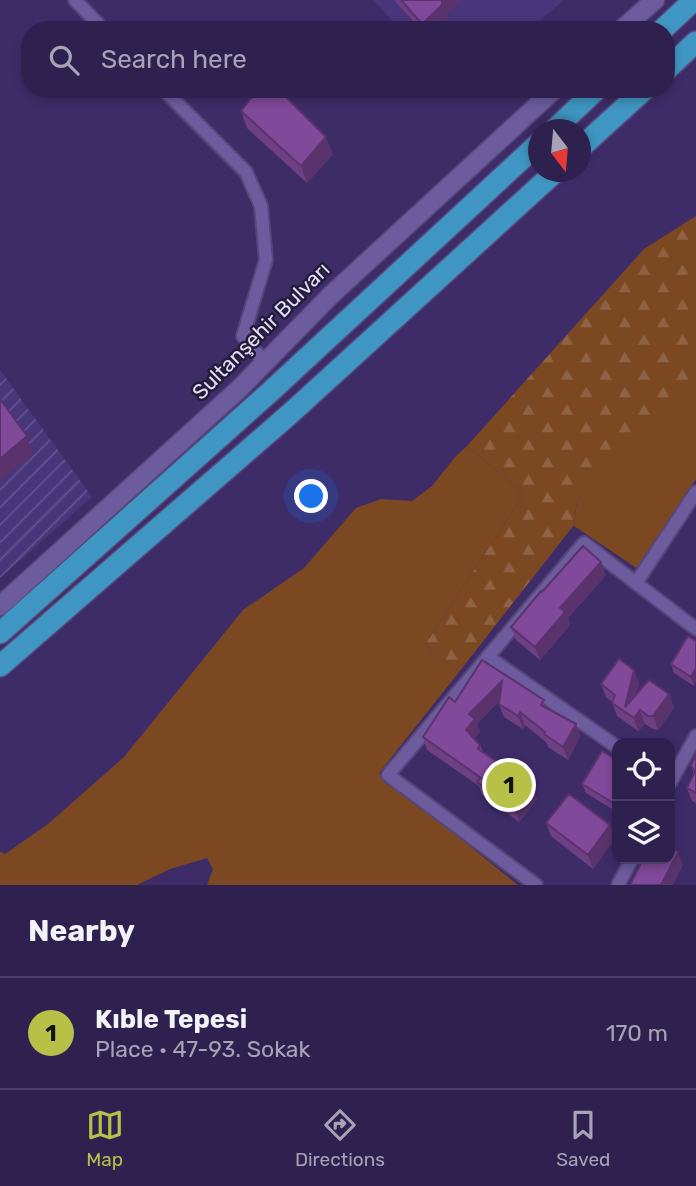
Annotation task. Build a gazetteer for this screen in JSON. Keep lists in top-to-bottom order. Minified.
{"streets":{"street":["Sultanşehir Bulvarı"]},"north":"bottom","page":{"search":"Search here","pins":"1","heading":"Nearby","list":[{"mark":"1","name":"Kıble Tepesi","note":"Place · 47-93. Sokak","value":"170 m"}],"nav":["Map","Directions","Saved"]}}
